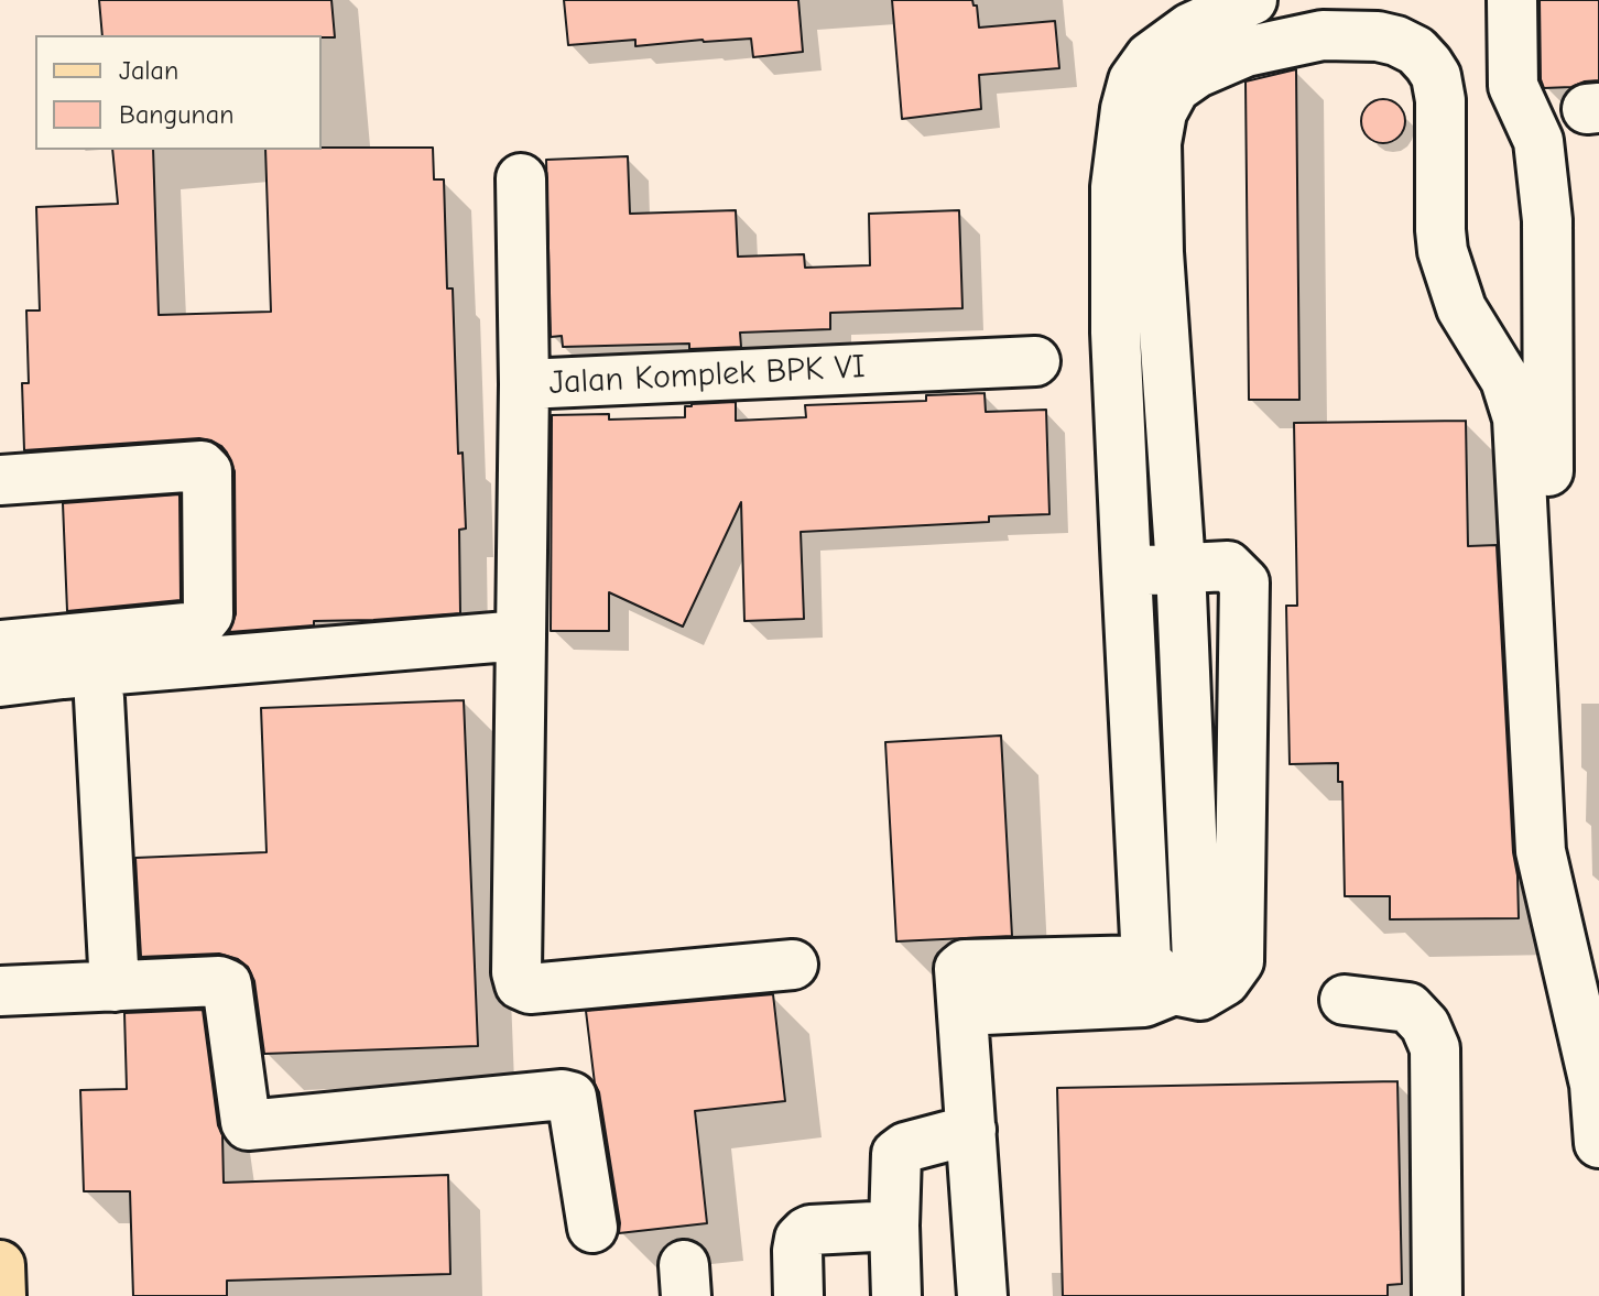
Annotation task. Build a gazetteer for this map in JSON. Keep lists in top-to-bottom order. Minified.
{"streets":{"street":["Jalan Komplek BPK VI"]},"legend":["Jalan","Bangunan"]}
